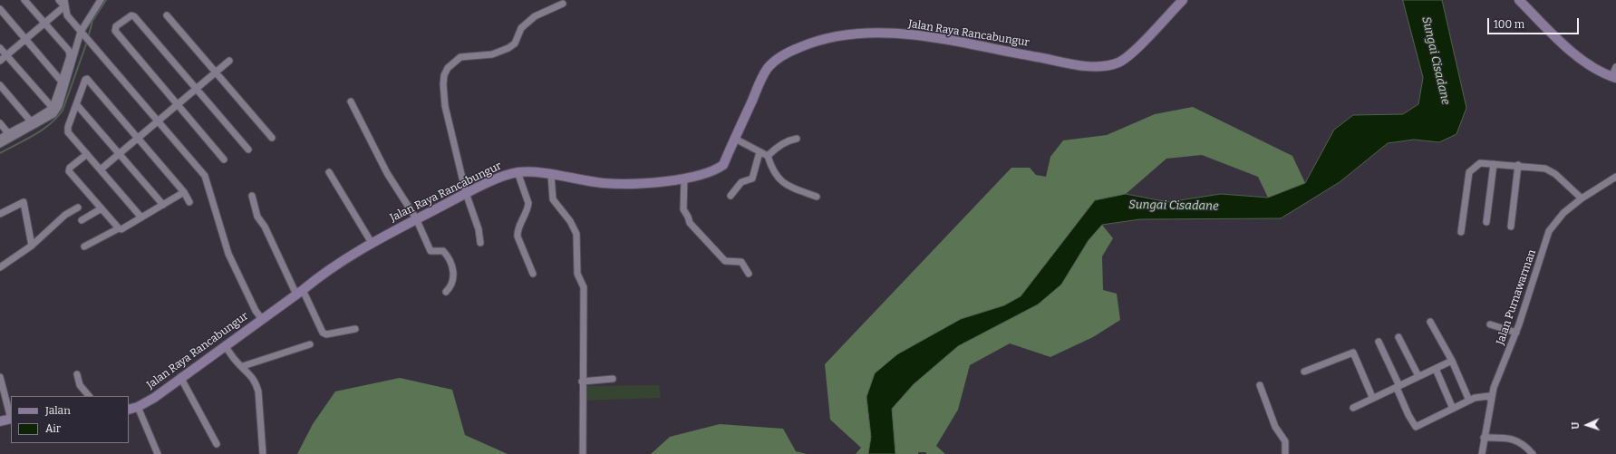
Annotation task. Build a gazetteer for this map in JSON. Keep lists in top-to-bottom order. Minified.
{"streets":{"main road":["Jalan Raya Rancabungur"],"street":["Jalan Purnawarman"]},"water":["Sungai Cisadane"],"legend":["Jalan","Air"],"scale_bar":"100 m","north":"left"}
